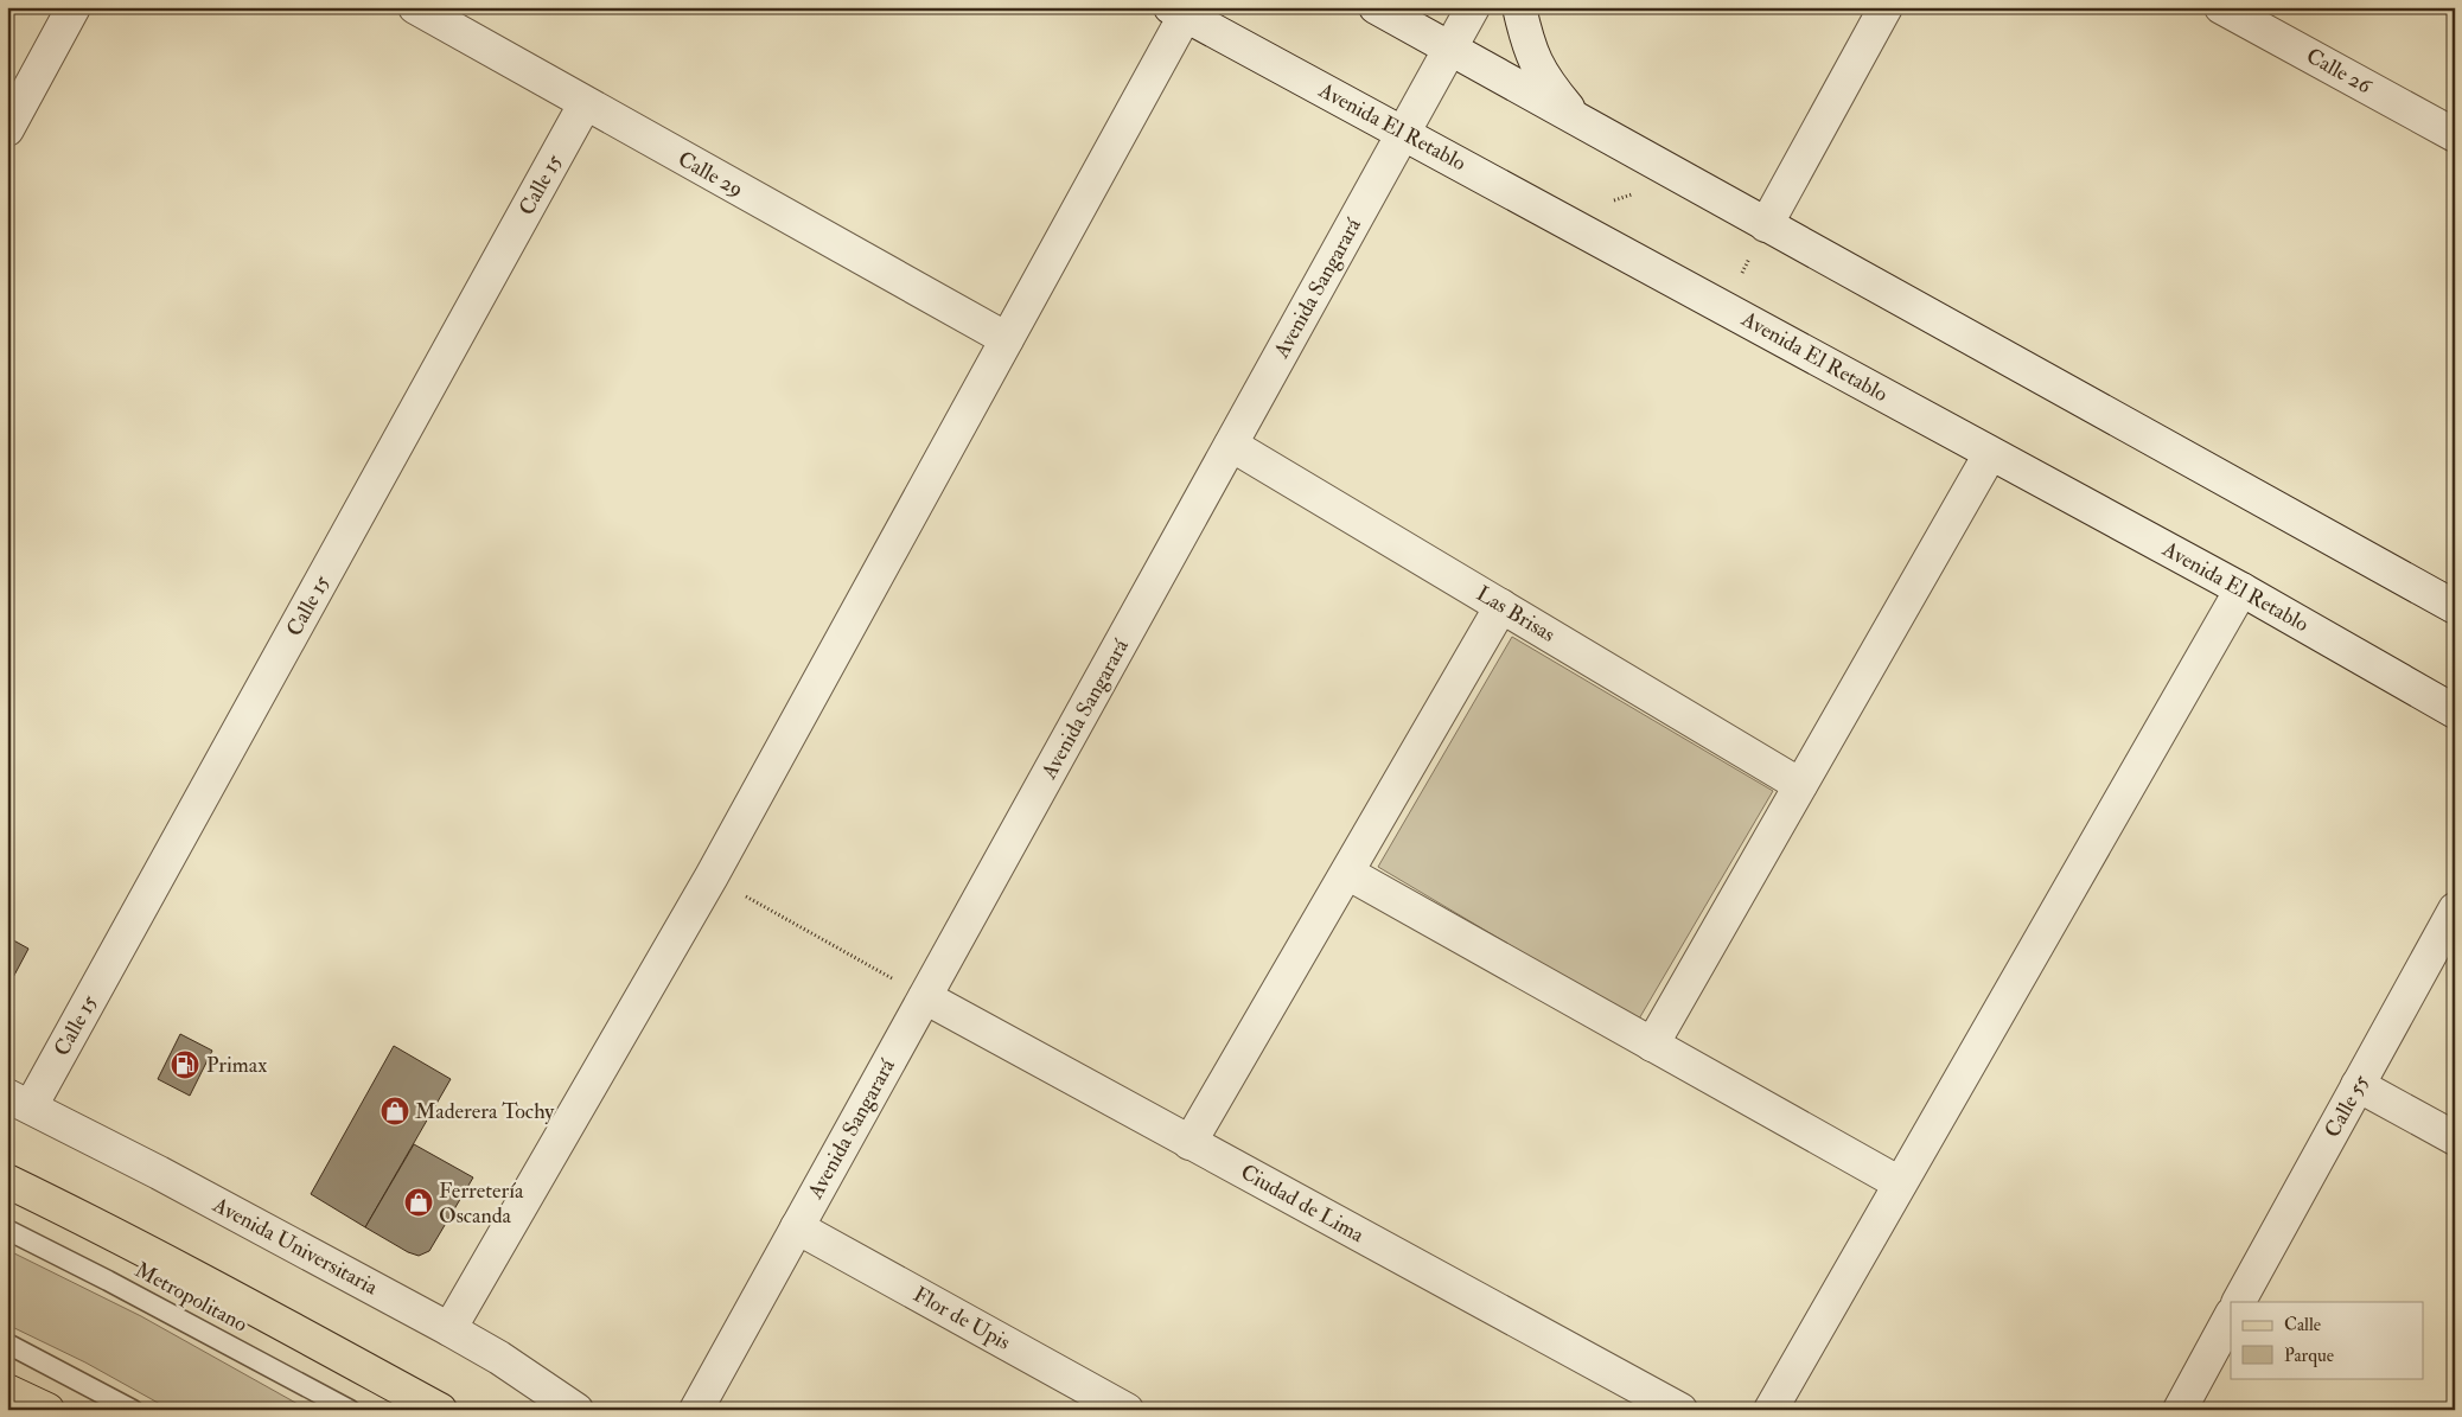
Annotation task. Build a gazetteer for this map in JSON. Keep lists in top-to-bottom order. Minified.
{"streets":{"street":["Calle 26","Avenida El Retablo","Calle 29","Calle 15","Avenida Sangarará","Las Brisas","Calle 55","Ciudad de Lima","Avenida Universitaria","Flor de Upis"],"lane":["Metropolitano"]},"crossings":[["Avenida El Retablo","Avenida Sangarará"],["Calle 29","Calle 15"],["Calle 15","Avenida Universitaria"],["Avenida Sangarará","Las Brisas"],["Avenida Sangarará","Ciudad de Lima"],["Avenida Sangarará","Flor de Upis"]],"places":{"fuel station":["Primax"],"shop":["Maderera Tochy","Ferretería Oscanda"]},"legend":["Calle","Parque"]}
